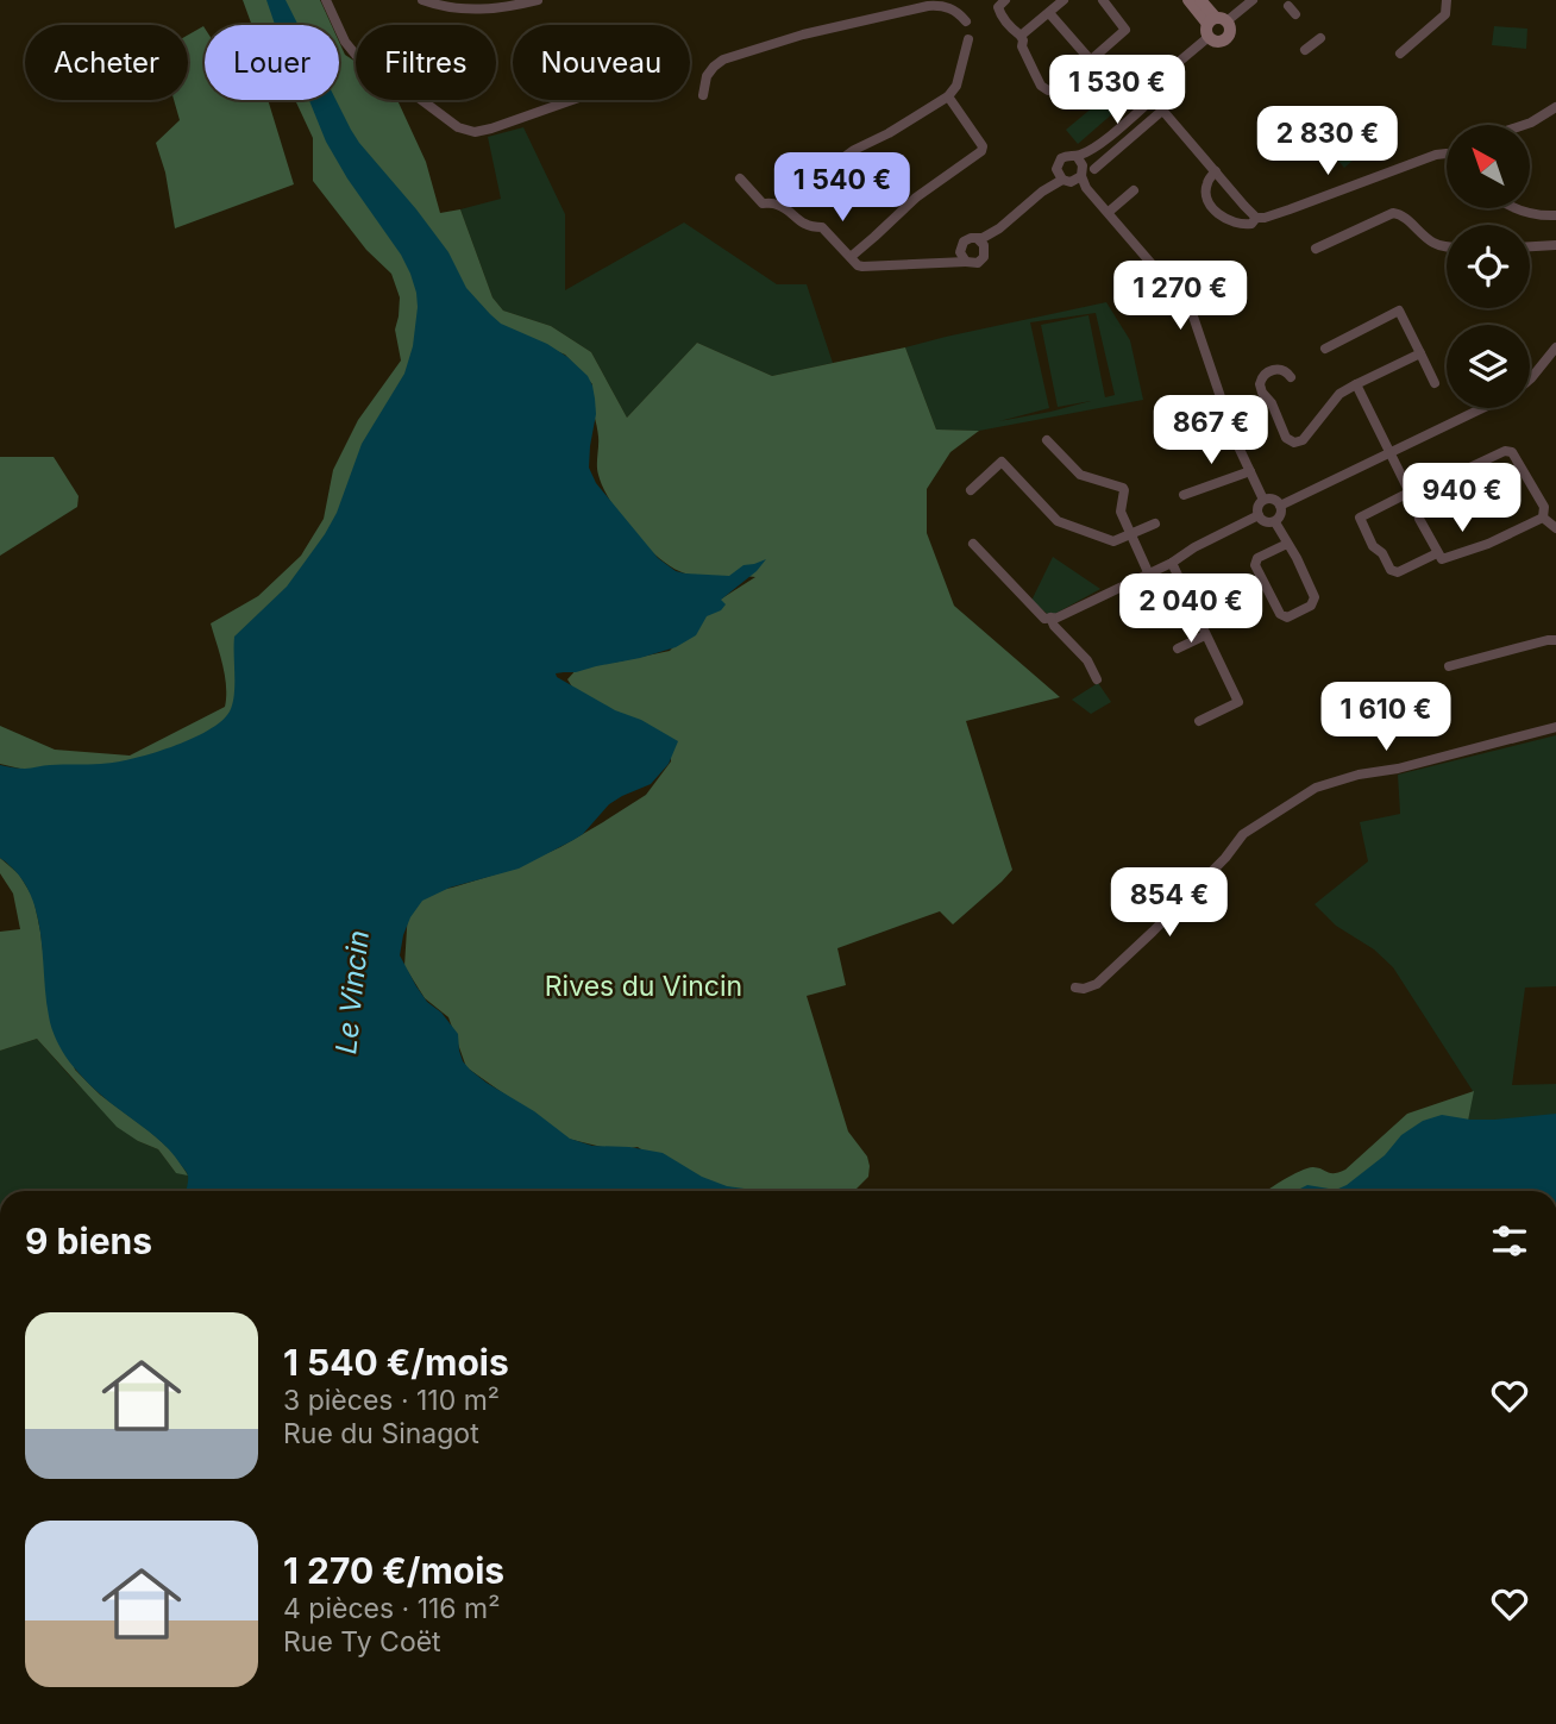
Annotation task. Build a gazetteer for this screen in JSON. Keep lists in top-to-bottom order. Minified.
{"water":["Le Vincin"],"parks":["Rives du Vincin"],"north":"top left","page":{"chip":["Acheter","Louer","Filtres","Nouveau"],"price":["1 530 €","2 830 €","1 540 €","1 270 €","867 €","940 €","2 040 €","1 610 €","854 €"],"heading":"9 biens","list":[{"name":"1 540 €/mois","note":"3 pièces · 110 m² · Rue du Sinagot"},{"name":"1 270 €/mois","note":"4 pièces · 116 m² · Rue Ty Coët"}]}}
